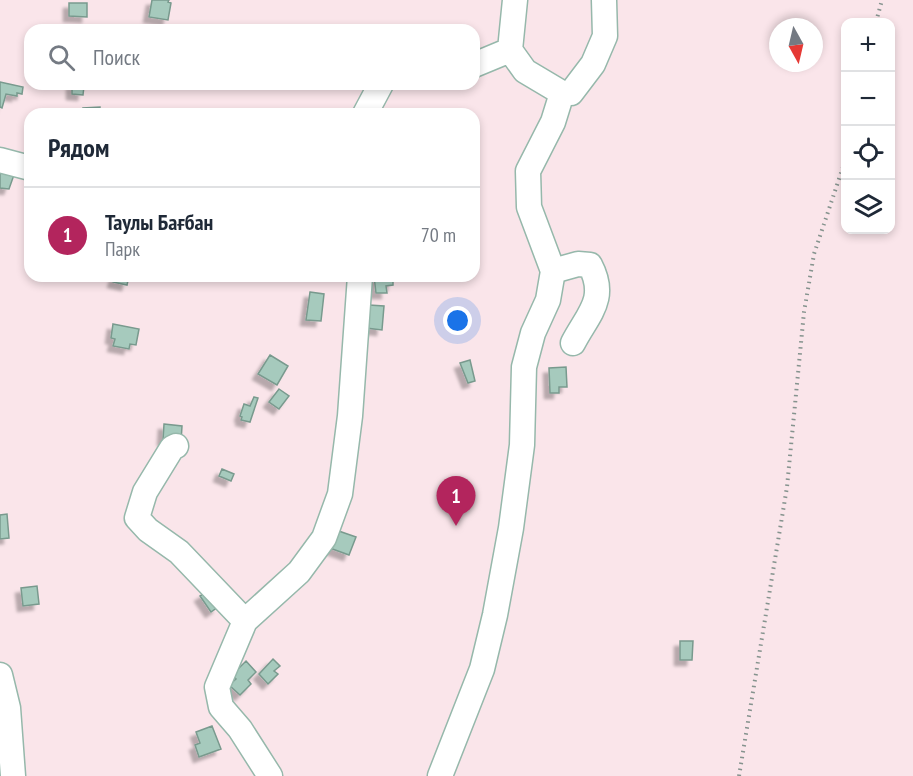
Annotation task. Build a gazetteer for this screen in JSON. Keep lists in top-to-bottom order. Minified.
{"north":"bottom","page":{"map_buttons":["+","−"],"search":"Поиск","heading":"Рядом","list":[{"mark":"1","name":"Таулы Бағбан","note":"Парк","value":"70 m"}],"pins":"1"}}
